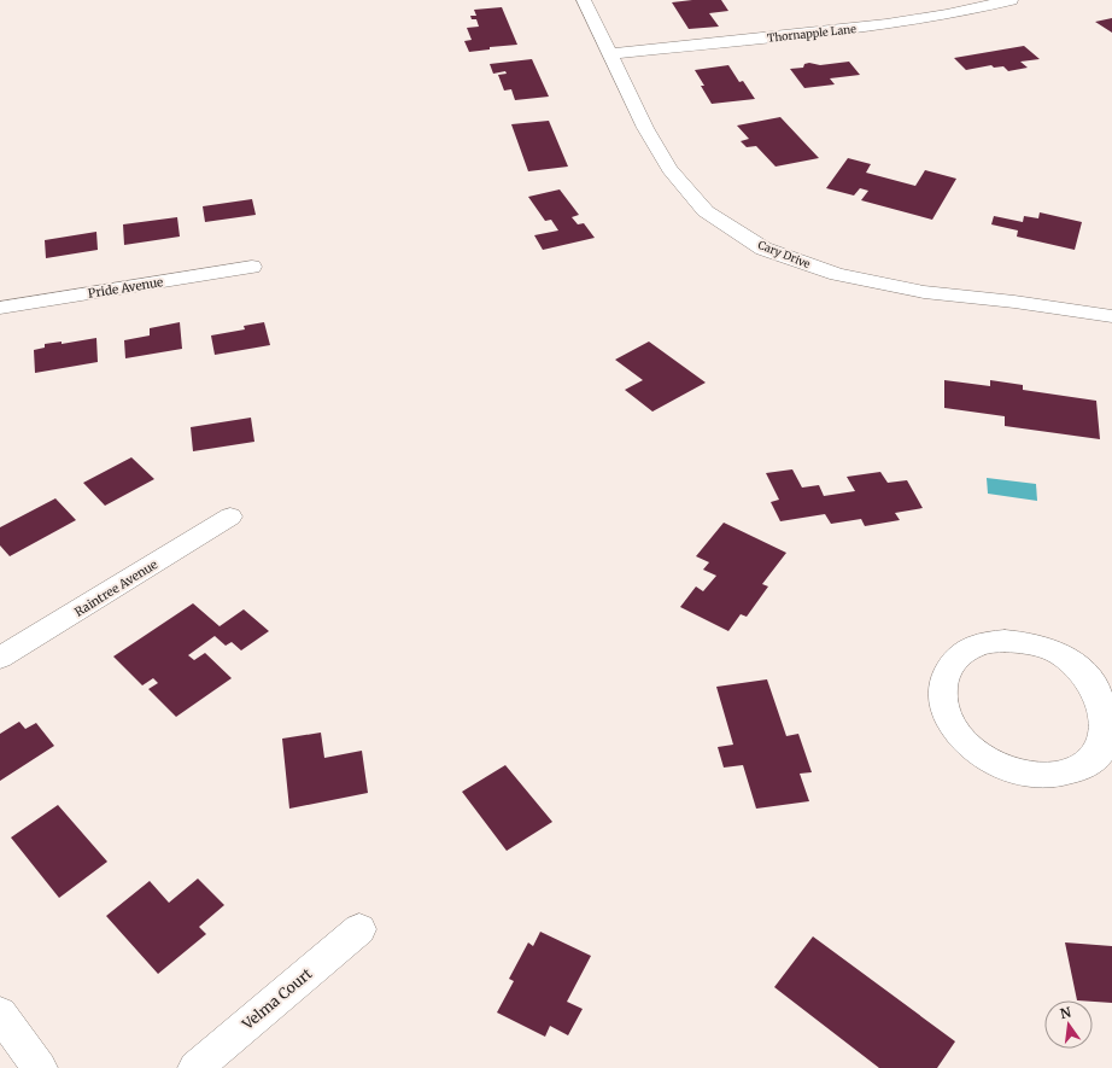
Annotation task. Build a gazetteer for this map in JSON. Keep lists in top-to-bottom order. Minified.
{"streets":{"street":["Thornapple Lane","Cary Drive","Pride Avenue","Raintree Avenue","Velma Court"]},"crossings":[["Thornapple Lane","Cary Drive"]],"north":"top"}
